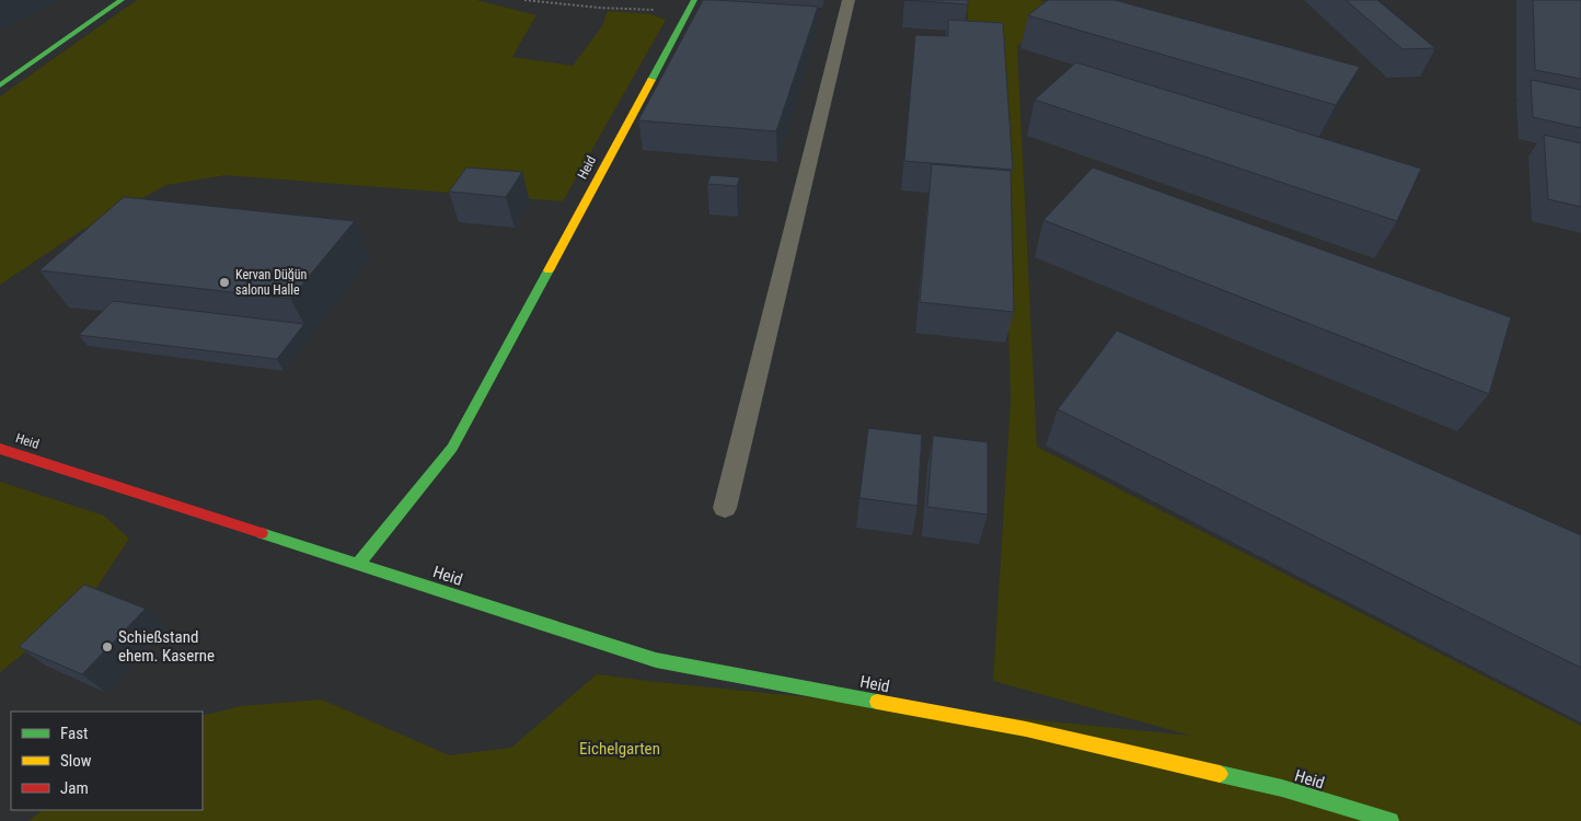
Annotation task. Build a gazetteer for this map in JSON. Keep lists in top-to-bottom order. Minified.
{"streets":{"street":["Heid"]},"parks":["Eichelgarten"],"places":["Kervan Düğün salonu Halle","Schießstand ehem. Kaserne"],"legend":["Fast","Slow","Jam"]}
